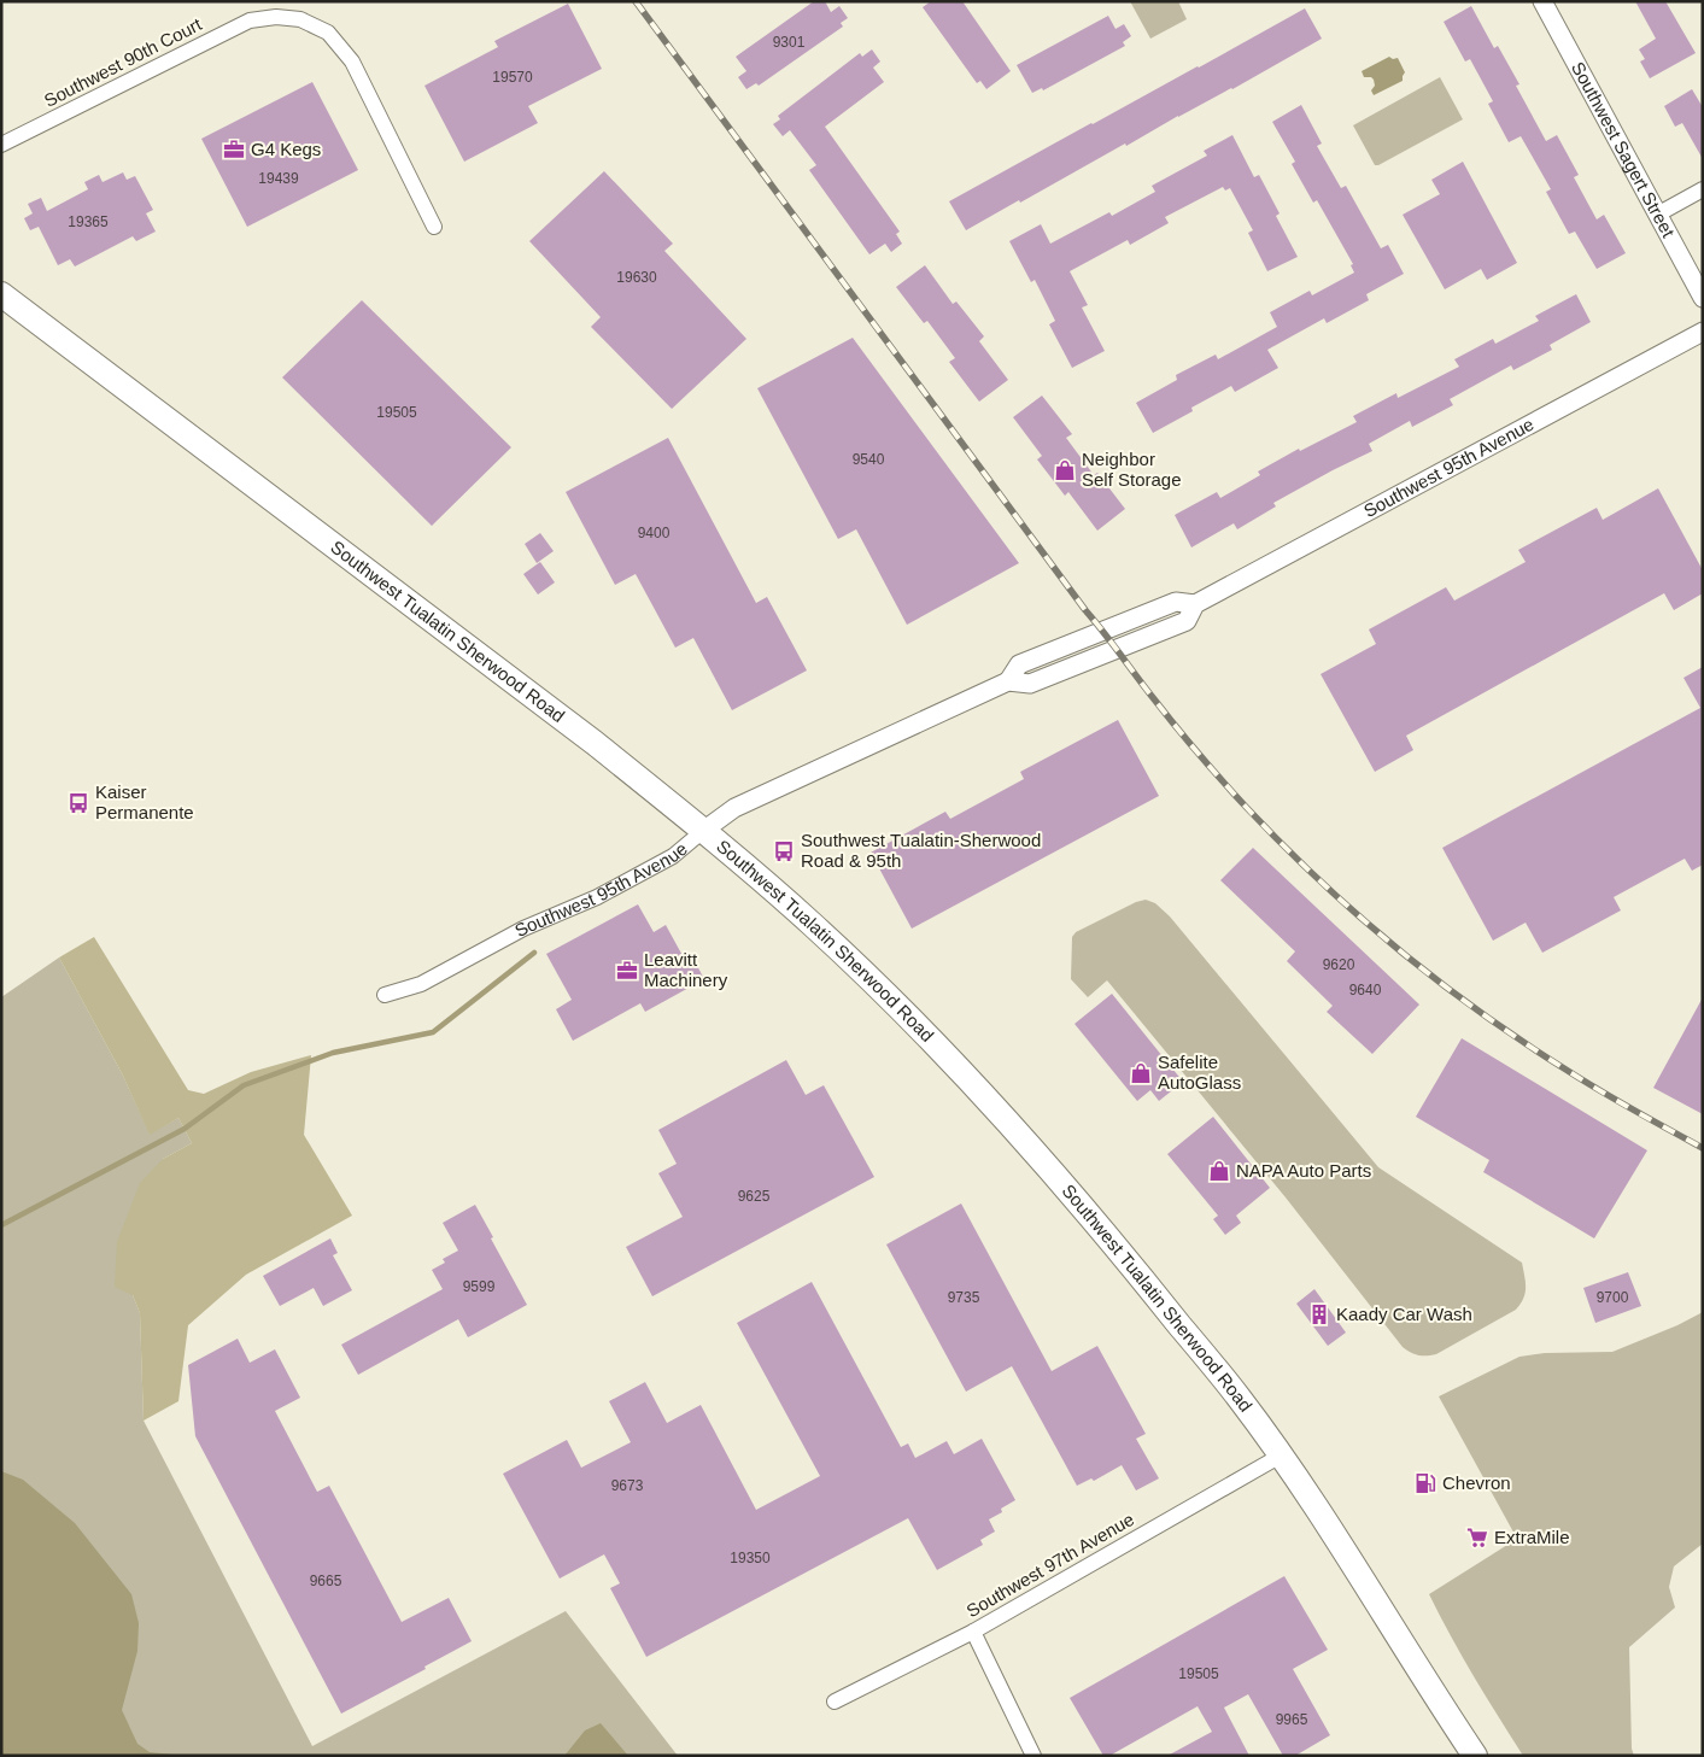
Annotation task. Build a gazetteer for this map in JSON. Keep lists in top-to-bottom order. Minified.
{"streets":{"highway":["Southwest Tualatin Sherwood Road"],"street":["Southwest 90th Court","Southwest Sagert Street","Southwest 95th Avenue","Southwest 97th Avenue"]},"crossings":[["Southwest 95th Avenue","Southwest Tualatin Sherwood Road"],["Southwest Tualatin Sherwood Road","Southwest 97th Avenue"]],"places":{"office":["G4 Kegs","Leavitt Machinery"],"shop":["Neighbor Self Storage","Safelite AutoGlass","NAPA Auto Parts"],"bus stop":["Kaiser Permanente","Southwest Tualatin-Sherwood Road & 95th"],"building":["Kaady Car Wash"],"fuel station":["Chevron"],"supermarket":["ExtraMile"]},"house_numbers":["9301","19570","19439","19365","19630","19505","9540","9400","9620","9640","9625","9599","9735","9700","9673","19350","9665","19505","9965"]}
